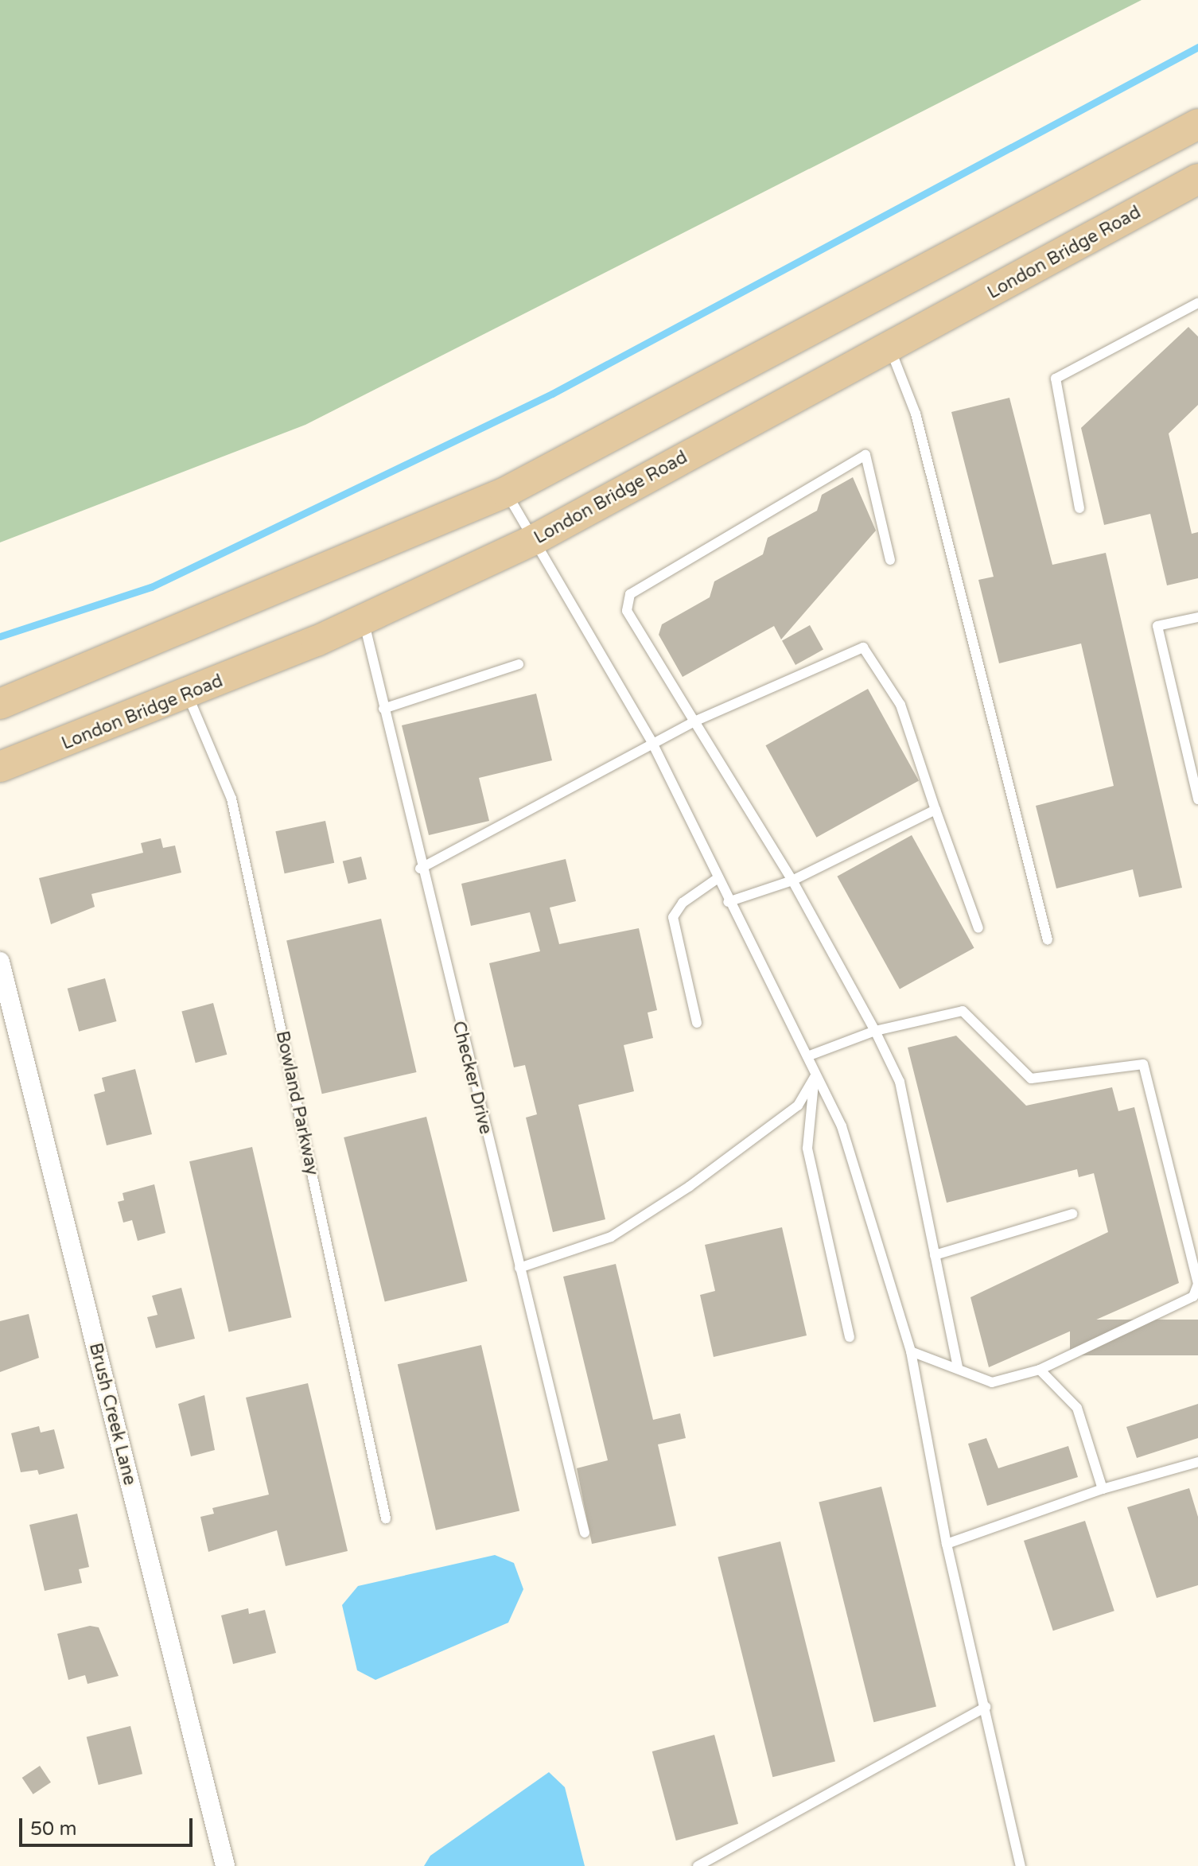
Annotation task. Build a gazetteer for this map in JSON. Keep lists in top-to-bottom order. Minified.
{"streets":{"main road":["London Bridge Road"],"street":["Brush Creek Lane"],"lane":["Checker Drive","Bowland Parkway"]},"crossings":[["London Bridge Road","Checker Drive"],["London Bridge Road","Bowland Parkway"]],"scale_bar":"50 m"}
